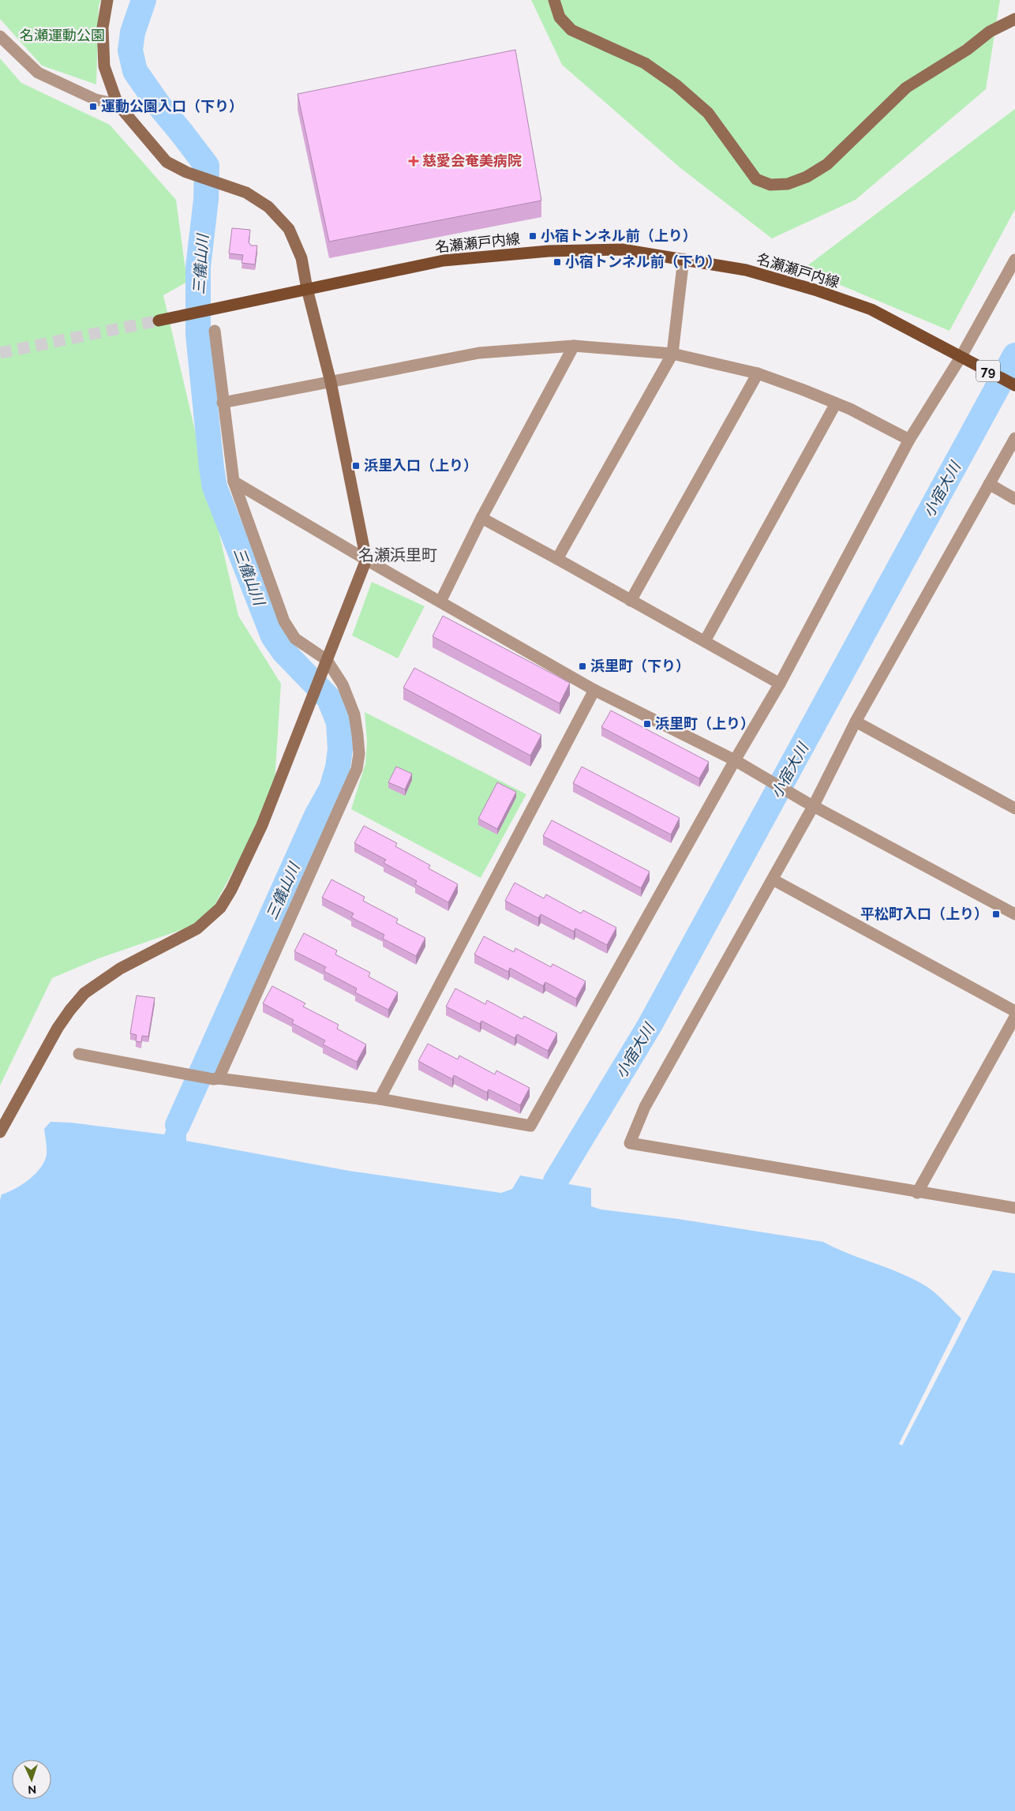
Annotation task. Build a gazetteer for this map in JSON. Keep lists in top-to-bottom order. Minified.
{"streets":{"main road":["名瀬瀬戸内線","79"]},"districts":["名瀬浜里町"],"water":["三儀山川","小宿大川"],"parks":["名瀬運動公園"],"places":{"transit":["運動公園入口（下り）","小宿トンネル前（上り）","小宿トンネル前（下り）","浜里入口（上り）","浜里町（下り）","浜里町（上り）","平松町入口（上り）"],"health":["慈愛会奄美病院"]},"north":"bottom"}
